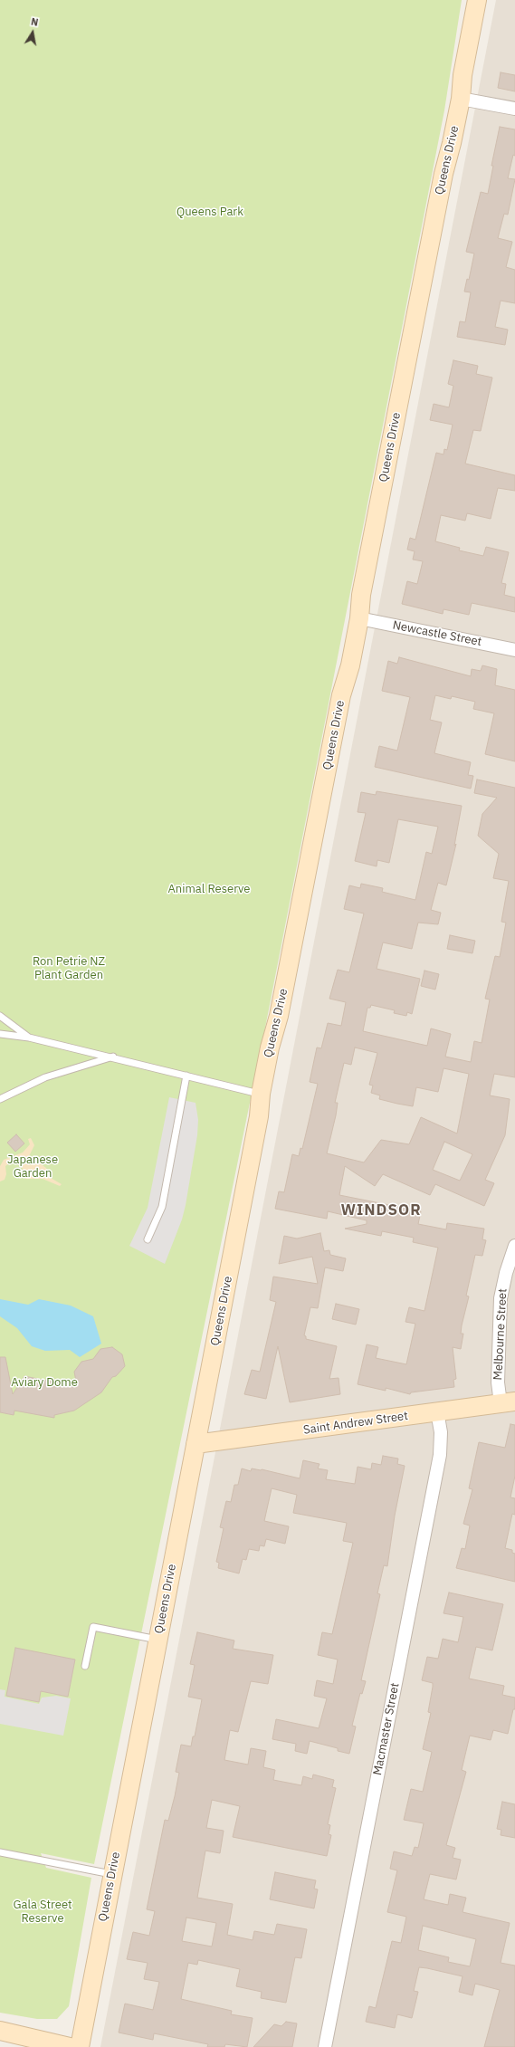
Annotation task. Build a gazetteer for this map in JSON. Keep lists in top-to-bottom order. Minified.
{"streets":{"main road":["Queens Drive","Saint Andrew Street"],"street":["Newcastle Street","Melbourne Street","Macmaster Street"]},"crossings":[["Queens Drive","Newcastle Street"],["Queens Drive","Saint Andrew Street"],["Melbourne Street","Saint Andrew Street"],["Saint Andrew Street","Macmaster Street"]],"districts":["WINDSOR"],"parks":["Queens Park","Animal Reserve","Ron Petrie NZ Plant Garden","Japanese Garden","Aviary Dome","Gala Street Reserve"],"north":"top"}
